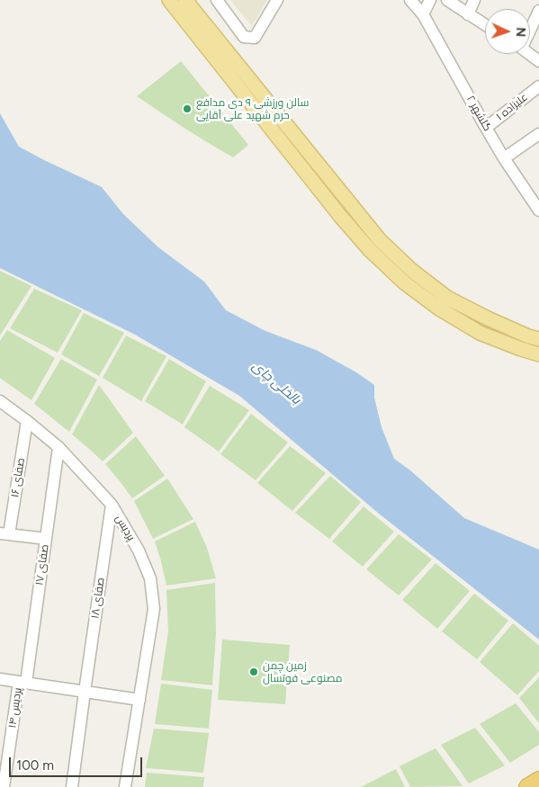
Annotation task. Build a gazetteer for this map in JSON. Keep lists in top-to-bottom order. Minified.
{"streets":{"street":["علیزاده ۱","گلشهر ۲","صفای ۱۶","پردیس","صفای ۱۷","صفای ۱۸","پردیس ۱۴"]},"crossings":[["علیزاده ۱","گلشهر ۲"],["صفای ۱۶","پردیس"],["پردیس","صفای ۱۷"],["پردیس","صفای ۱۸"],["صفای ۱۷","پردیس ۱۴"]],"water":["بالخلی چای"],"places":["سالن ورزشی ۹ دی مدافع حرم شهید علی آقایی","زمین چمن مصنوعی فوتسال"],"scale_bar":"100 m","north":"right"}
